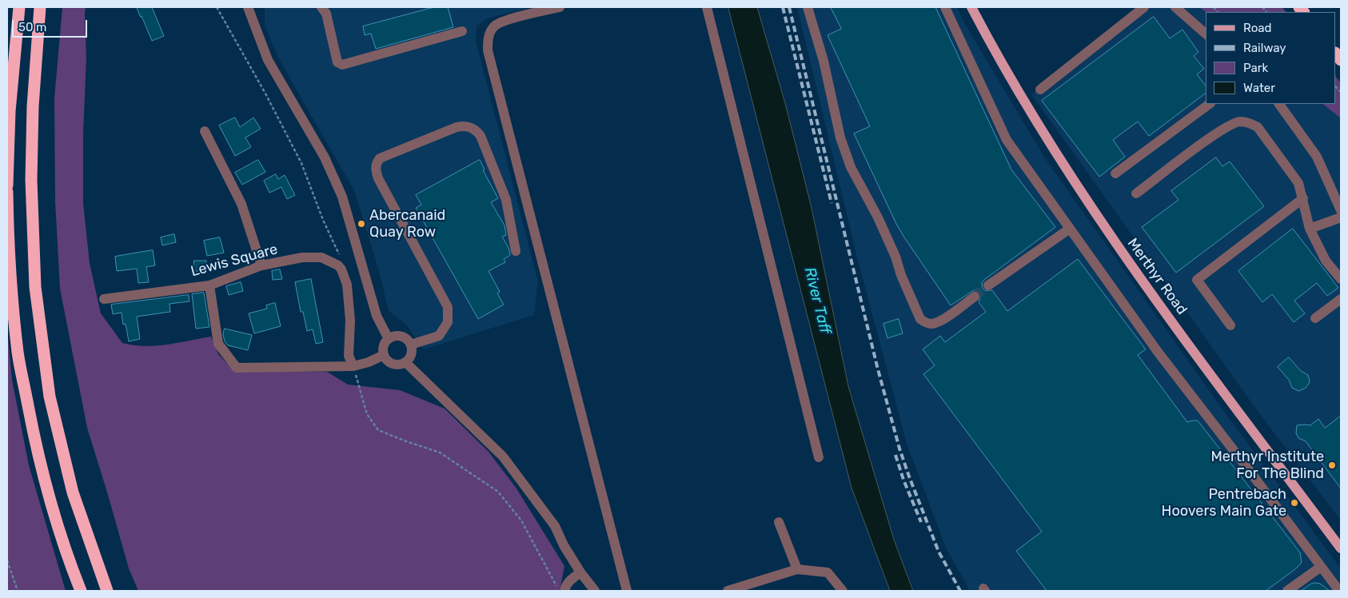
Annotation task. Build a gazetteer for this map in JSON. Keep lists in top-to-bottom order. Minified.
{"streets":{"main road":["Merthyr Road"],"street":["Lewis Square"]},"water":["River Taff"],"places":["Abercanaid Quay Row","Merthyr Institute For The Blind","Pentrebach Hoovers Main Gate"],"legend":["Road","Railway","Park","Water"],"scale_bar":"50 m"}
